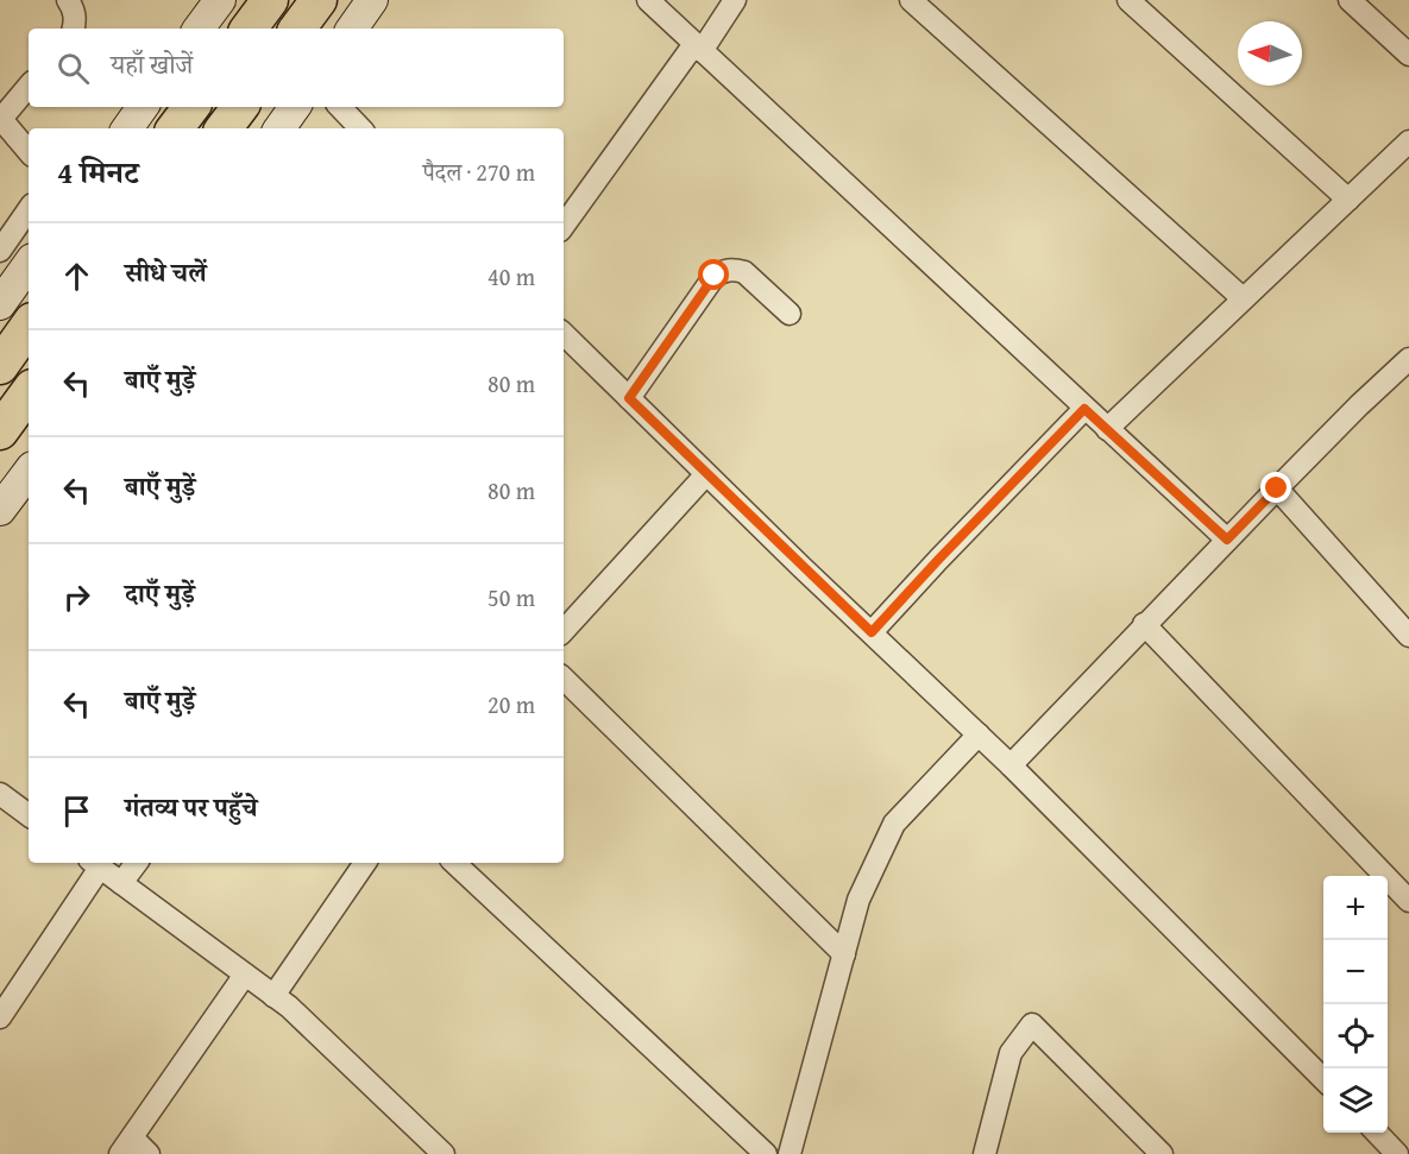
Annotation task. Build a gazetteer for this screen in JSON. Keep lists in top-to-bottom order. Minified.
{"north":"left","page":{"search":"यहाँ खोजें","heading":["4 मिनट","पैदल · 270 m"],"list":[["सीधे चलें","40 m"],["बाएँ मुड़ें","80 m"],["बाएँ मुड़ें","80 m"],["दाएँ मुड़ें","50 m"],["बाएँ मुड़ें","20 m"],"गंतव्य पर पहुँचे"],"map_buttons":["+","−"]}}
